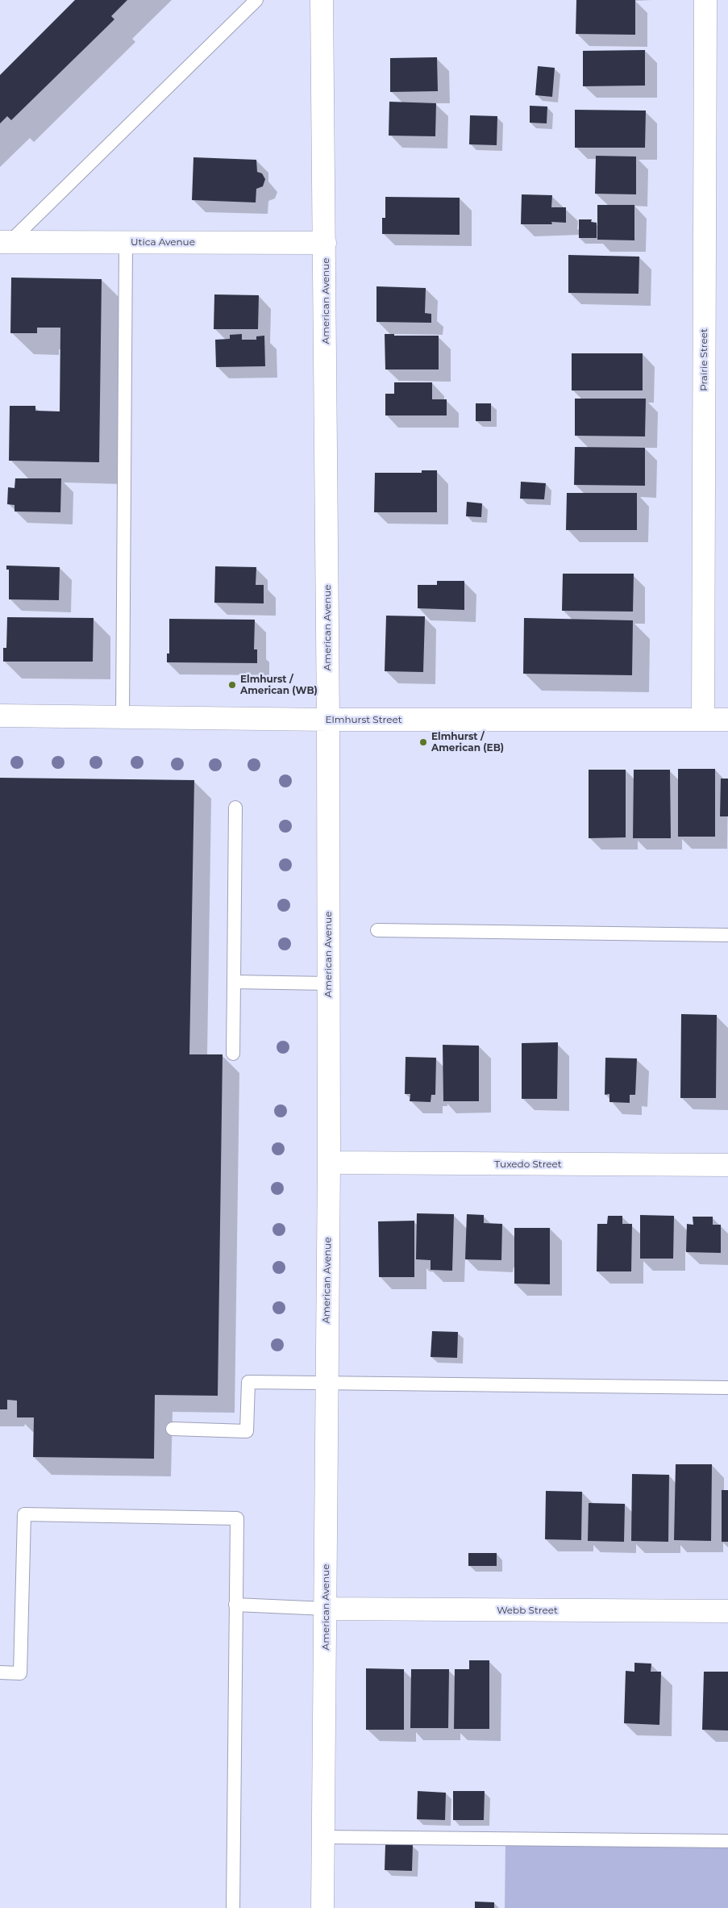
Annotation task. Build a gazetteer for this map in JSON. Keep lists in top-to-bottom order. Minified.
{"streets":{"street":["Utica Avenue","American Avenue","Prairie Street","Elmhurst Street","Tuxedo Street","Webb Street"]},"crossings":[["Utica Avenue","American Avenue"],["American Avenue","Elmhurst Street"],["American Avenue","Tuxedo Street"],["American Avenue","Webb Street"],["Prairie Street","Elmhurst Street"]],"places":["Elmhurst / American (WB)","Elmhurst / American (EB)"]}
